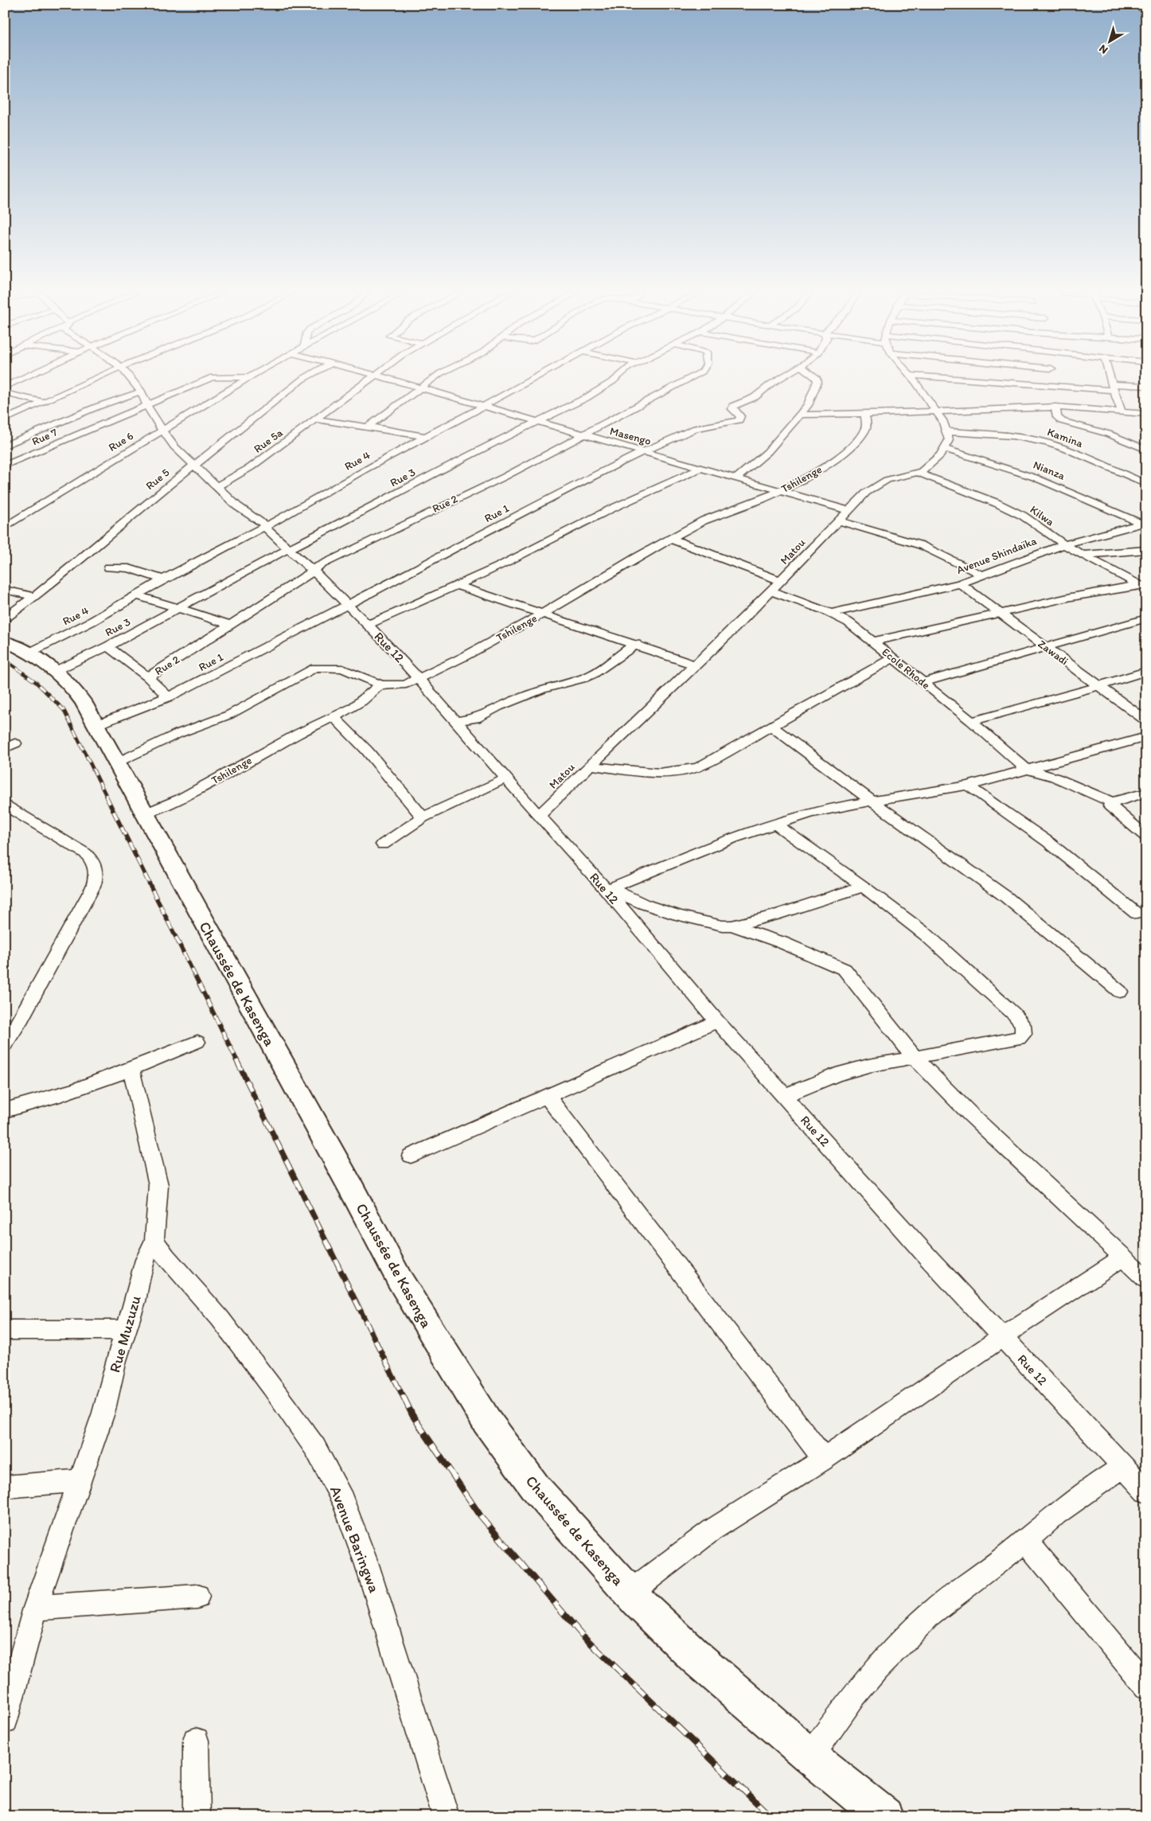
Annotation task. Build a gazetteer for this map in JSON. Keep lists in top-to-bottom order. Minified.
{"streets":{"main road":["Chaussée de Kasenga"],"street":["Masengo","Rue 7","Kamina","Rue 5a","Rue 6","Rue 4","Nianza","Rue 3","Rue 5","Tshilenge","Rue 2","Rue 1","Kilwa","Matou","Avenue Shindaïka","Rue 12","Zawadi","Ecole Rhode","Rue Muzuzu","Avenue Baringwa"]},"crossings":[["Masengo","Rue 4"],["Masengo","Rue 3"],["Masengo","Tshilenge"],["Masengo","Rue 2"],["Masengo","Rue 1"],["Masengo","Matou"],["Rue 7","Rue 12"],["Rue 5a","Rue 12"],["Rue 6","Rue 12"],["Rue 4","Rue 12"],["Rue 4","Chaussée de Kasenga"],["Nianza","Matou"],["Nianza","Avenue Shindaïka"],["Rue 3","Rue 12"],["Rue 3","Chaussée de Kasenga"],["Rue 5","Rue 12"],["Tshilenge","Rue 12"],["Tshilenge","Chaussée de Kasenga"],["Rue 2","Rue 12"],["Rue 1","Rue 12"],["Rue 1","Chaussée de Kasenga"],["Kilwa","Matou"],["Kilwa","Avenue Shindaïka"],["Matou","Rue 12"],["Matou","Ecole Rhode"],["Avenue Shindaïka","Zawadi"],["Avenue Shindaïka","Ecole Rhode"],["Rue Muzuzu","Avenue Baringwa"]],"north":"bottom left"}
